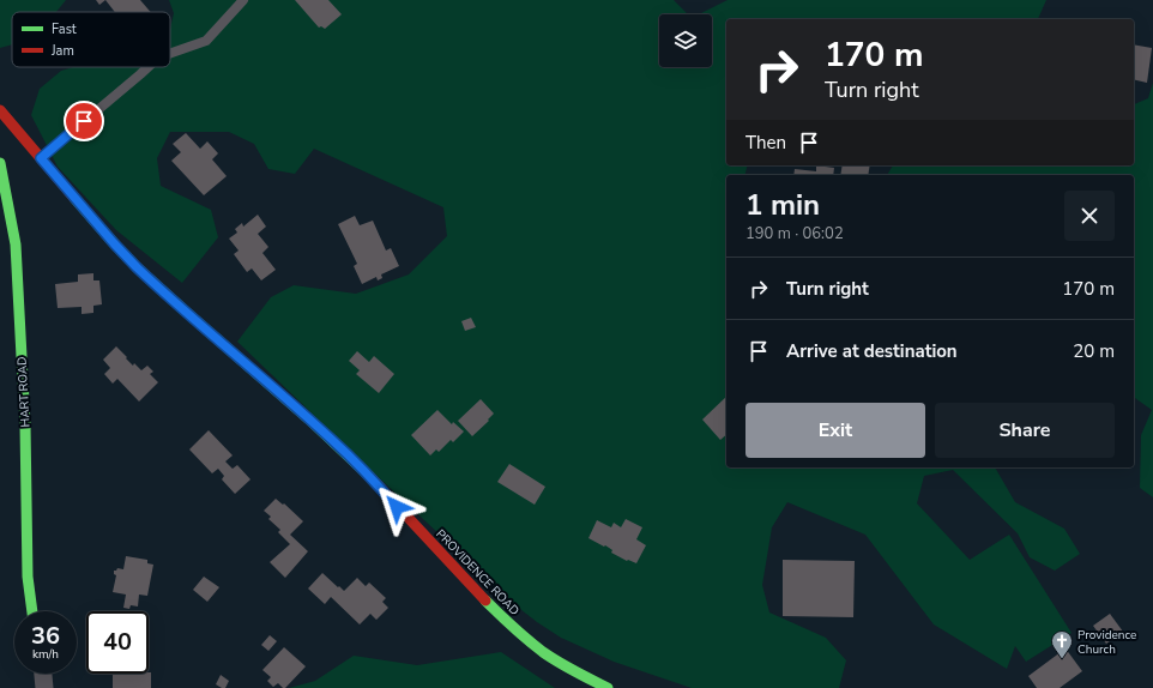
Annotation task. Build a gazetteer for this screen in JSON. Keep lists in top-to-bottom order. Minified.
{"streets":{"street":["HART ROAD","PROVIDENCE ROAD"]},"places":{"church":["Providence Church"]},"legend":["Fast","Jam"],"page":{"turn":["170 m","Turn right"],"then":"Then","heading":["1 min","190 m · 06:02"],"list":[{"name":"Turn right","value":"170 m"},{"name":"Arrive at destination","value":"20 m"}],"buttons":["Exit","Share"],"speed":"36 km/h","limit":"40"}}
